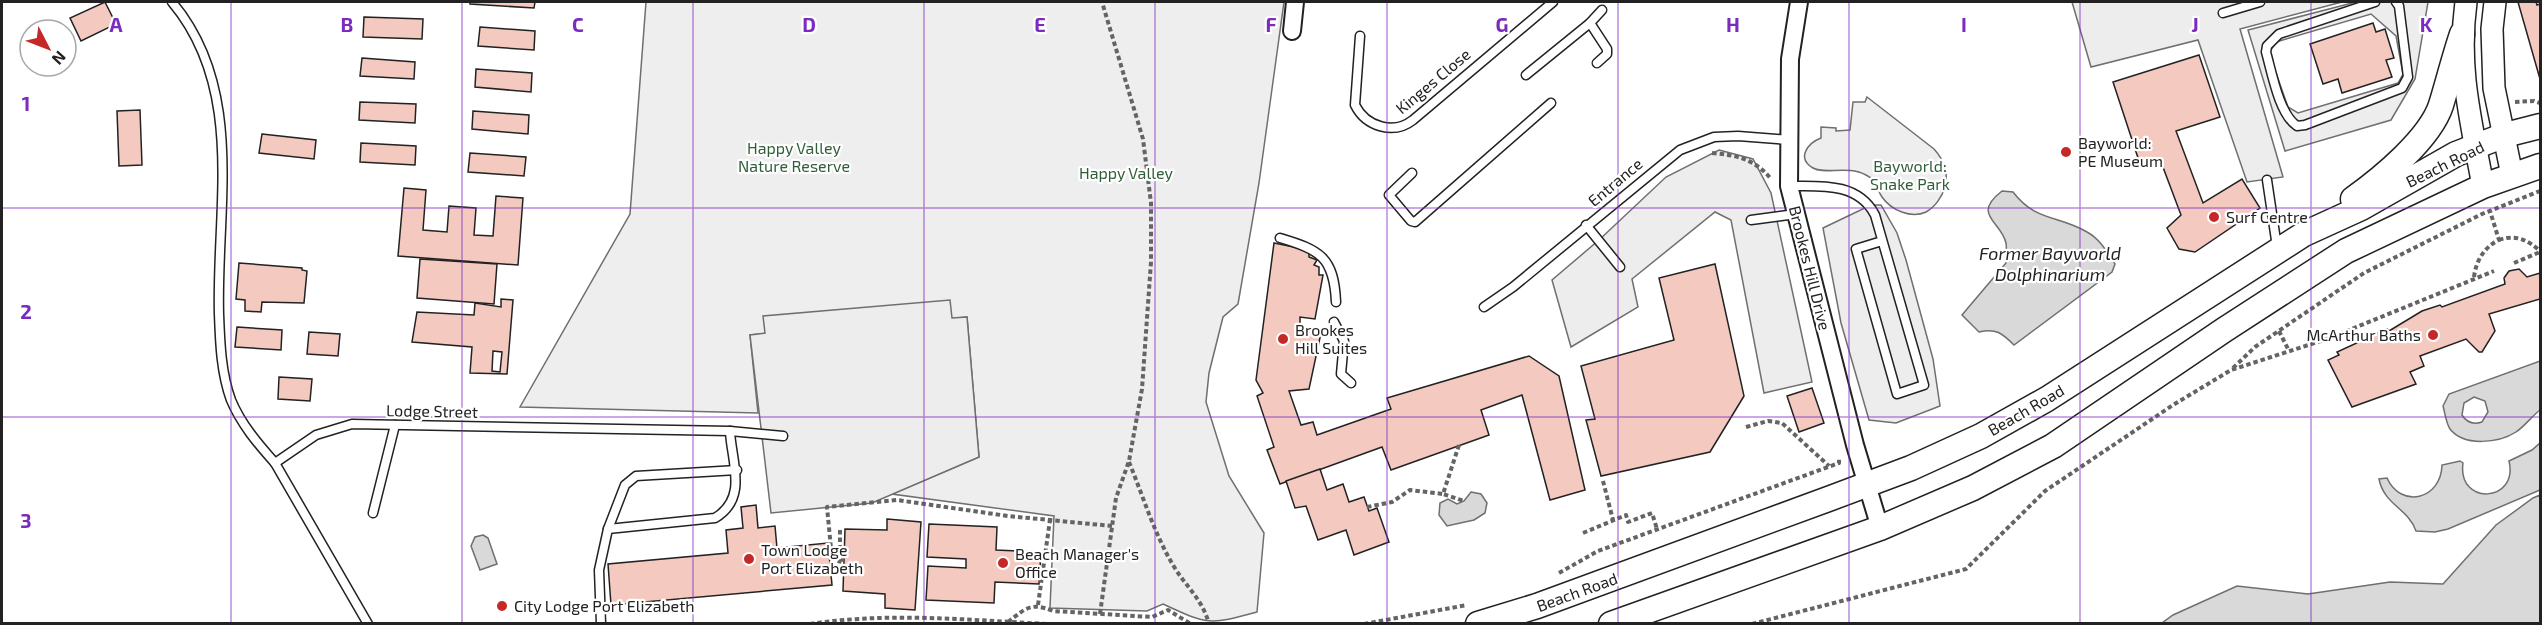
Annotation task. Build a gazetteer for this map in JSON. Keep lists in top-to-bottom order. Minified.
{"streets":{"main road":["Beach Road"],"street":["Brookes Hill Drive"],"lane":["Kinges Close","Entrance","Lodge Street"]},"crossings":[["Beach Road","Brookes Hill Drive"],["Entrance","Brookes Hill Drive"]],"water":["Former Bayworld Dolphinarium"],"parks":["Happy Valley Nature Reserve","Bayworld: Snake Park","Happy Valley"],"places":["Bayworld: PE Museum","Surf Centre","McArthur Baths","Brookes Hill Suites","Town Lodge Port Elizabeth","Beach Manager's Office","City Lodge Port Elizabeth"],"north":"bottom right","grid":{"columns":["A","B","C","D","E","F","G","H","I","J","K"],"rows":["1","2","3"]}}
